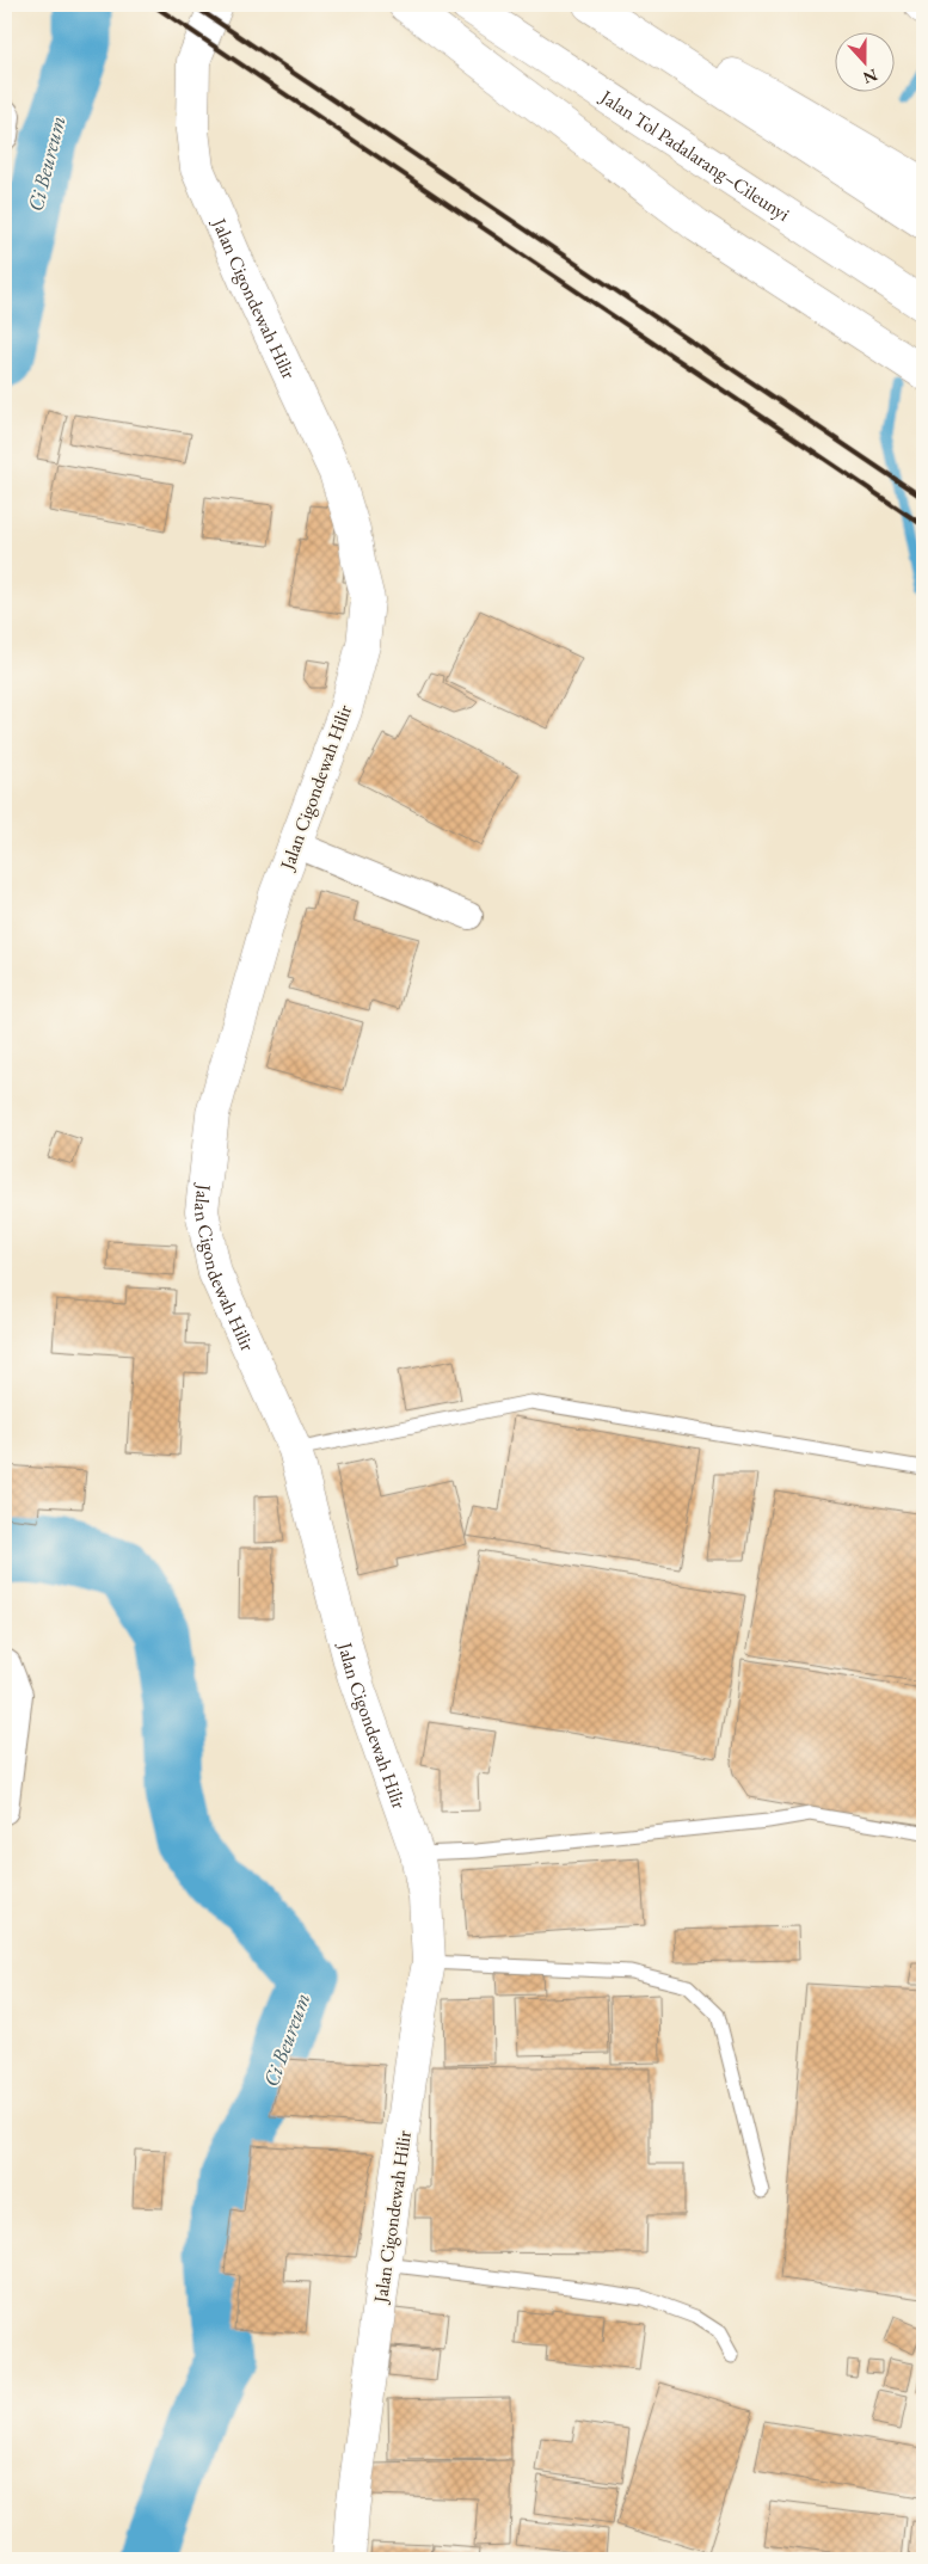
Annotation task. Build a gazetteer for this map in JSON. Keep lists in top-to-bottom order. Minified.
{"streets":{"main road":["Jalan Tol Padalarang–Cileunyi","Jalan Cigondewah Hilir"]},"water":["Ci Beureum"],"north":"bottom"}
